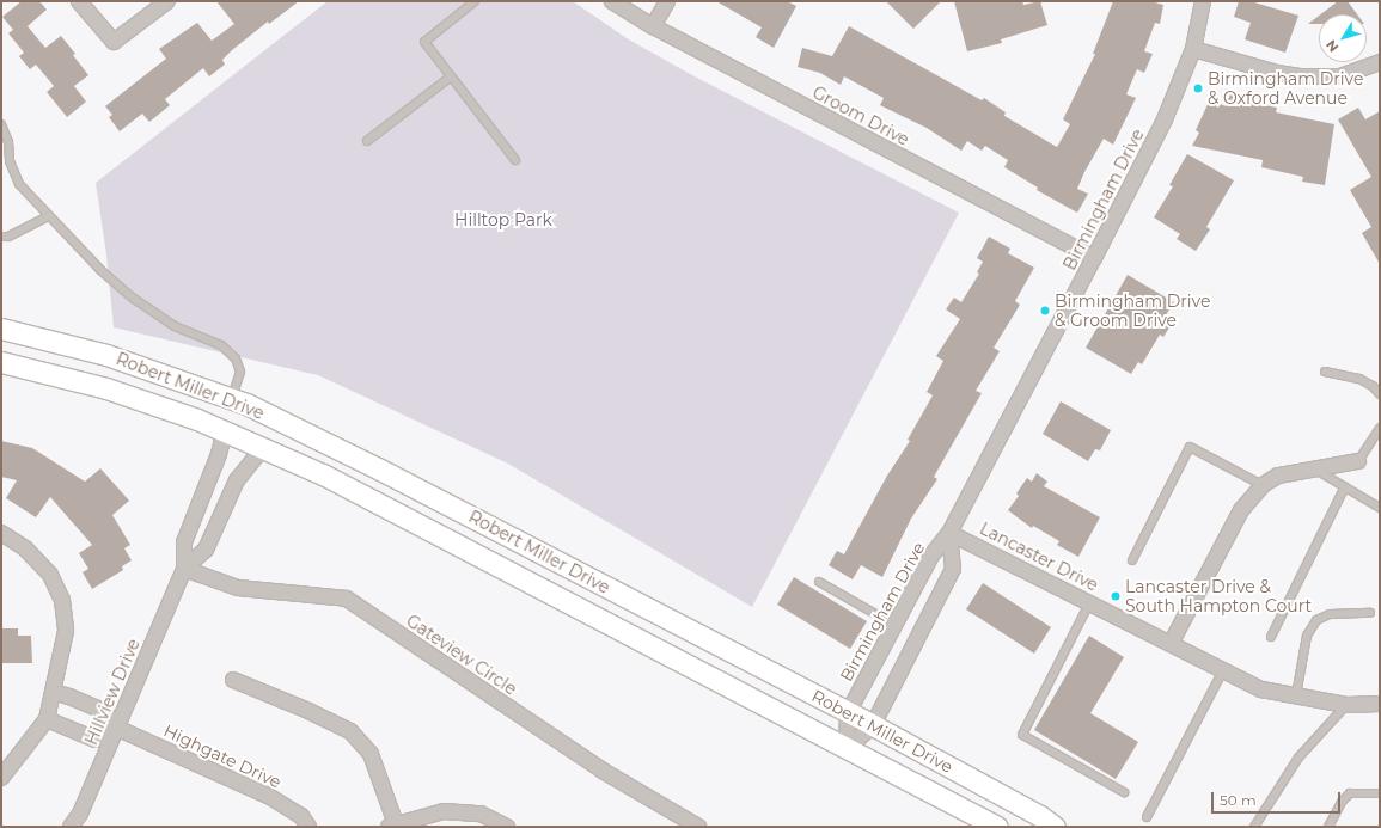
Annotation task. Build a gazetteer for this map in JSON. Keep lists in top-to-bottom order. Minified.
{"streets":{"main road":["Robert Miller Drive"],"street":["Groom Drive","Birmingham Drive","Lancaster Drive","Gateview Circle","Hillview Drive","Highgate Drive"]},"crossings":[["Groom Drive","Birmingham Drive"],["Birmingham Drive","Robert Miller Drive"],["Birmingham Drive","Lancaster Drive"],["Gateview Circle","Hillview Drive"],["Hillview Drive","Highgate Drive"]],"parks":["Hilltop Park"],"places":["Birmingham Drive & Oxford Avenue","Birmingham Drive & Groom Drive","Lancaster Drive & South Hampton Court"],"scale_bar":"50 m","north":"bottom left"}
